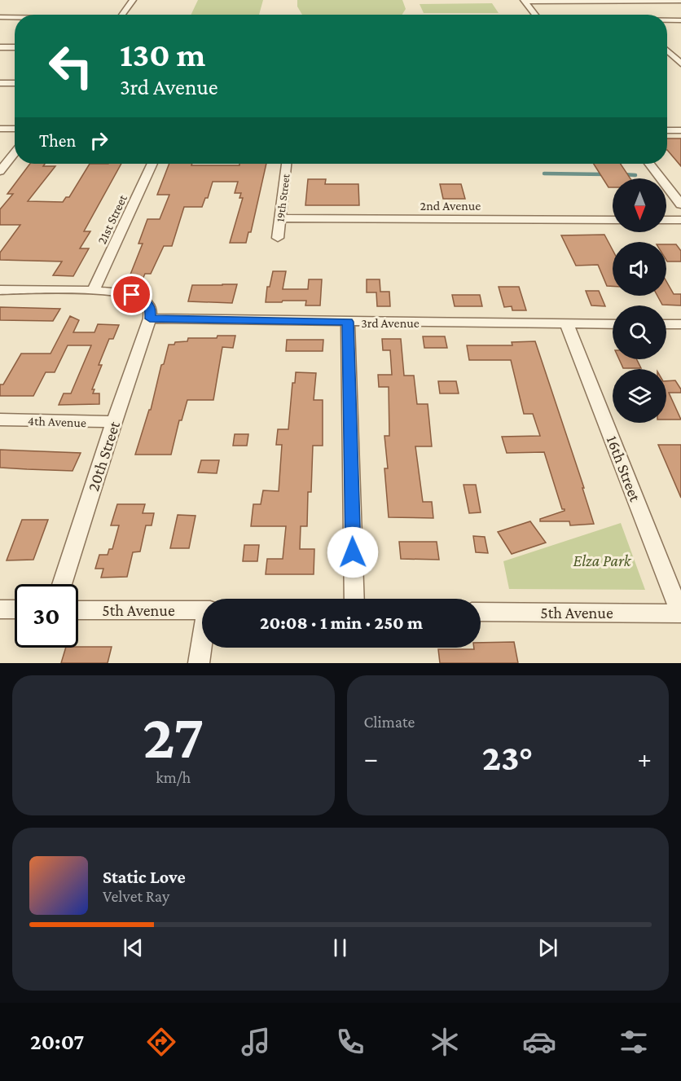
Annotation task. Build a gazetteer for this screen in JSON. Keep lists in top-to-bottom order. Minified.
{"streets":{"street":["19th Street","2nd Avenue","21st Street","3rd Avenue","4th Avenue","20th Street","16th Street","5th Avenue"]},"crossings":[["19th Street","2nd Avenue"],["3rd Avenue","20th Street"],["3rd Avenue","16th Street"],["4th Avenue","20th Street"],["16th Street","5th Avenue"]],"parks":["Elza Park"],"north":"bottom","page":{"turn":["130 m","3rd Avenue"],"then":"Then","limit":"30","trip":"20:08 · 1 min · 250 m","tile":[["27","km/h"],"Climate"],"heat":["−","23°","+"],"song":["Static Love","Velvet Ray"],"tabs":"20:07"}}
